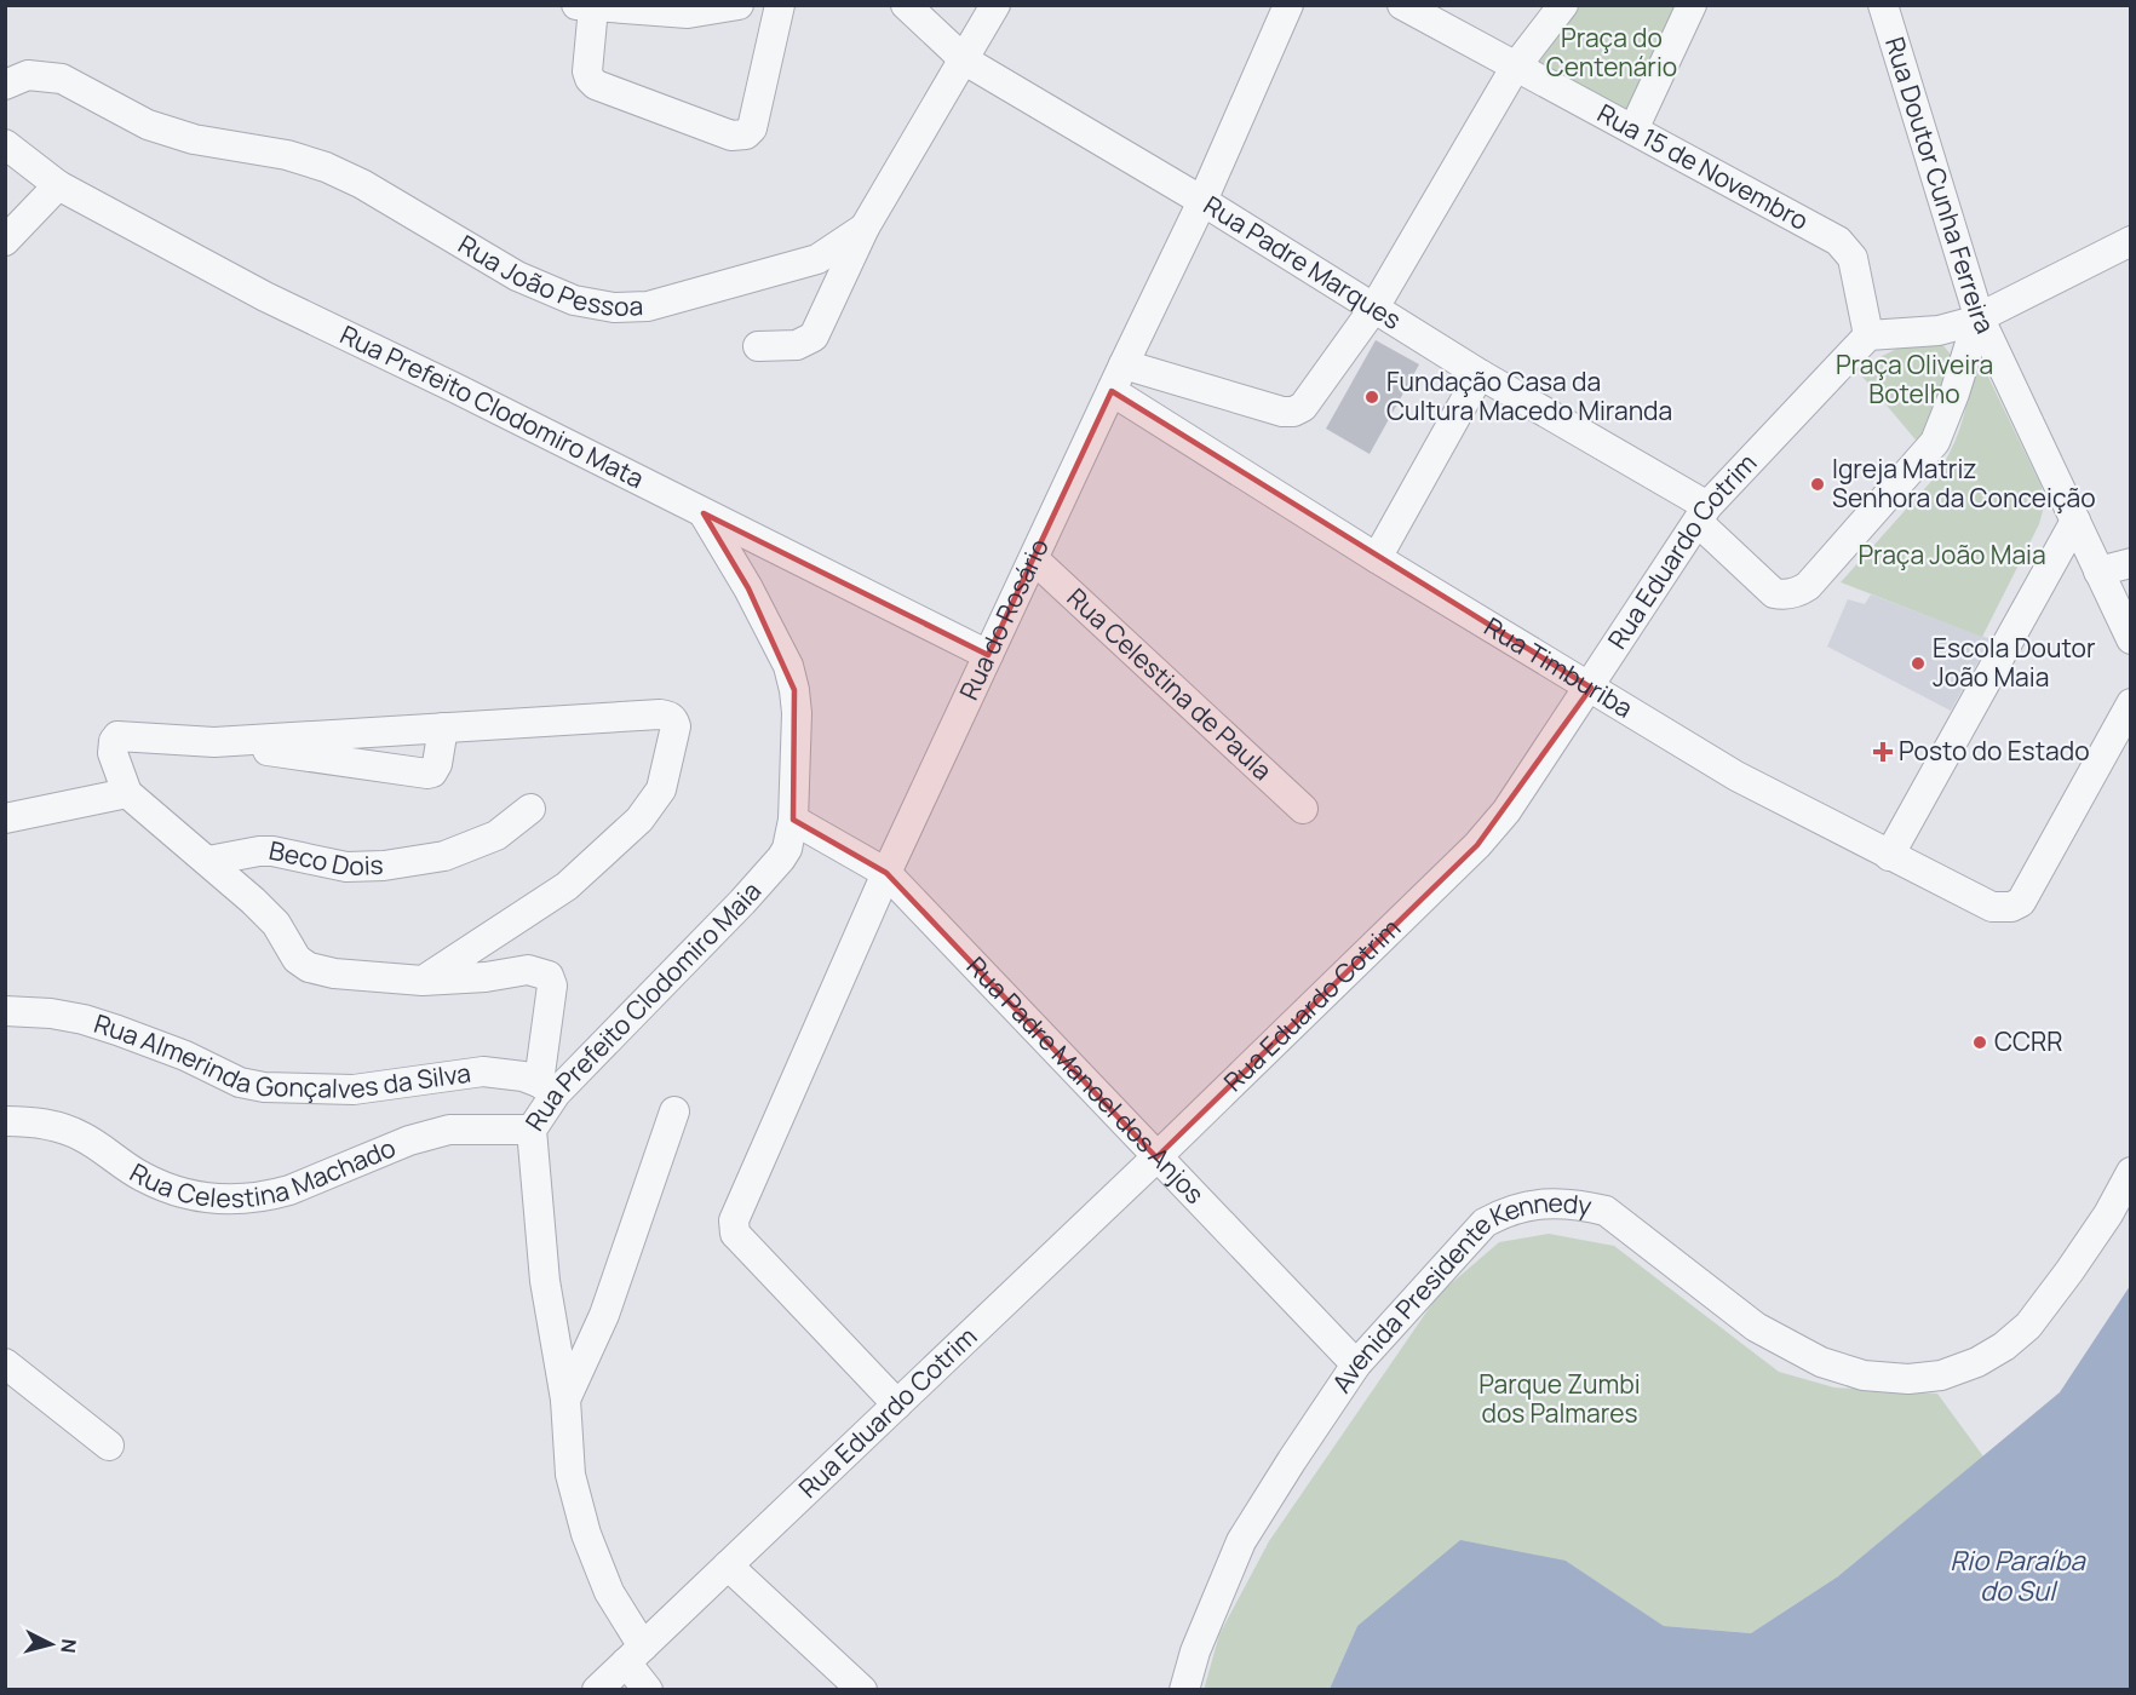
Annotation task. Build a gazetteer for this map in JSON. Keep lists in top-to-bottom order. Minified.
{"streets":{"street":["Rua 15 de Novembro","Rua Doutor Cunha Ferreira","Rua Padre Marques","Rua João Pessoa","Rua Prefeito Clodomiro Mata","Rua Eduardo Cotrim","Rua do Rosário","Rua Timburiba","Rua Celestina de Paula","Beco Dois","Rua Prefeito Clodomiro Maia","Rua Almerinda Gonçalves da Silva","Rua Padre Manoel dos Anjos","Rua Celestina Machado","Avenida Presidente Kennedy"]},"crossings":[["Rua 15 de Novembro","Rua Eduardo Cotrim"],["Rua Doutor Cunha Ferreira","Rua Padre Marques"],["Rua Padre Marques","Rua João Pessoa"],["Rua Padre Marques","Rua Eduardo Cotrim"],["Rua Padre Marques","Rua do Rosário"],["Rua Prefeito Clodomiro Mata","Rua do Rosário"],["Rua Prefeito Clodomiro Mata","Rua Prefeito Clodomiro Maia"],["Rua Eduardo Cotrim","Rua do Rosário"],["Rua Eduardo Cotrim","Rua Timburiba"],["Rua Eduardo Cotrim","Rua Prefeito Clodomiro Maia"],["Rua Eduardo Cotrim","Rua Padre Manoel dos Anjos"],["Rua do Rosário","Rua Timburiba"],["Rua do Rosário","Rua Celestina de Paula"],["Rua do Rosário","Rua Padre Manoel dos Anjos"],["Rua Prefeito Clodomiro Maia","Rua Almerinda Gonçalves da Silva"],["Rua Prefeito Clodomiro Maia","Rua Padre Manoel dos Anjos"],["Rua Prefeito Clodomiro Maia","Rua Celestina Machado"],["Rua Padre Manoel dos Anjos","Avenida Presidente Kennedy"]],"water":["Rio Paraíba do Sul"],"parks":["Praça do Centenário","Praça Oliveira Botelho","Praça João Maia","Parque Zumbi dos Palmares"],"places":{"other":["Fundação Casa da Cultura Macedo Miranda","Igreja Matriz Senhora da Conceição","Escola Doutor João Maia","CCRR"],"health":["Posto do Estado"]},"north":"right"}
